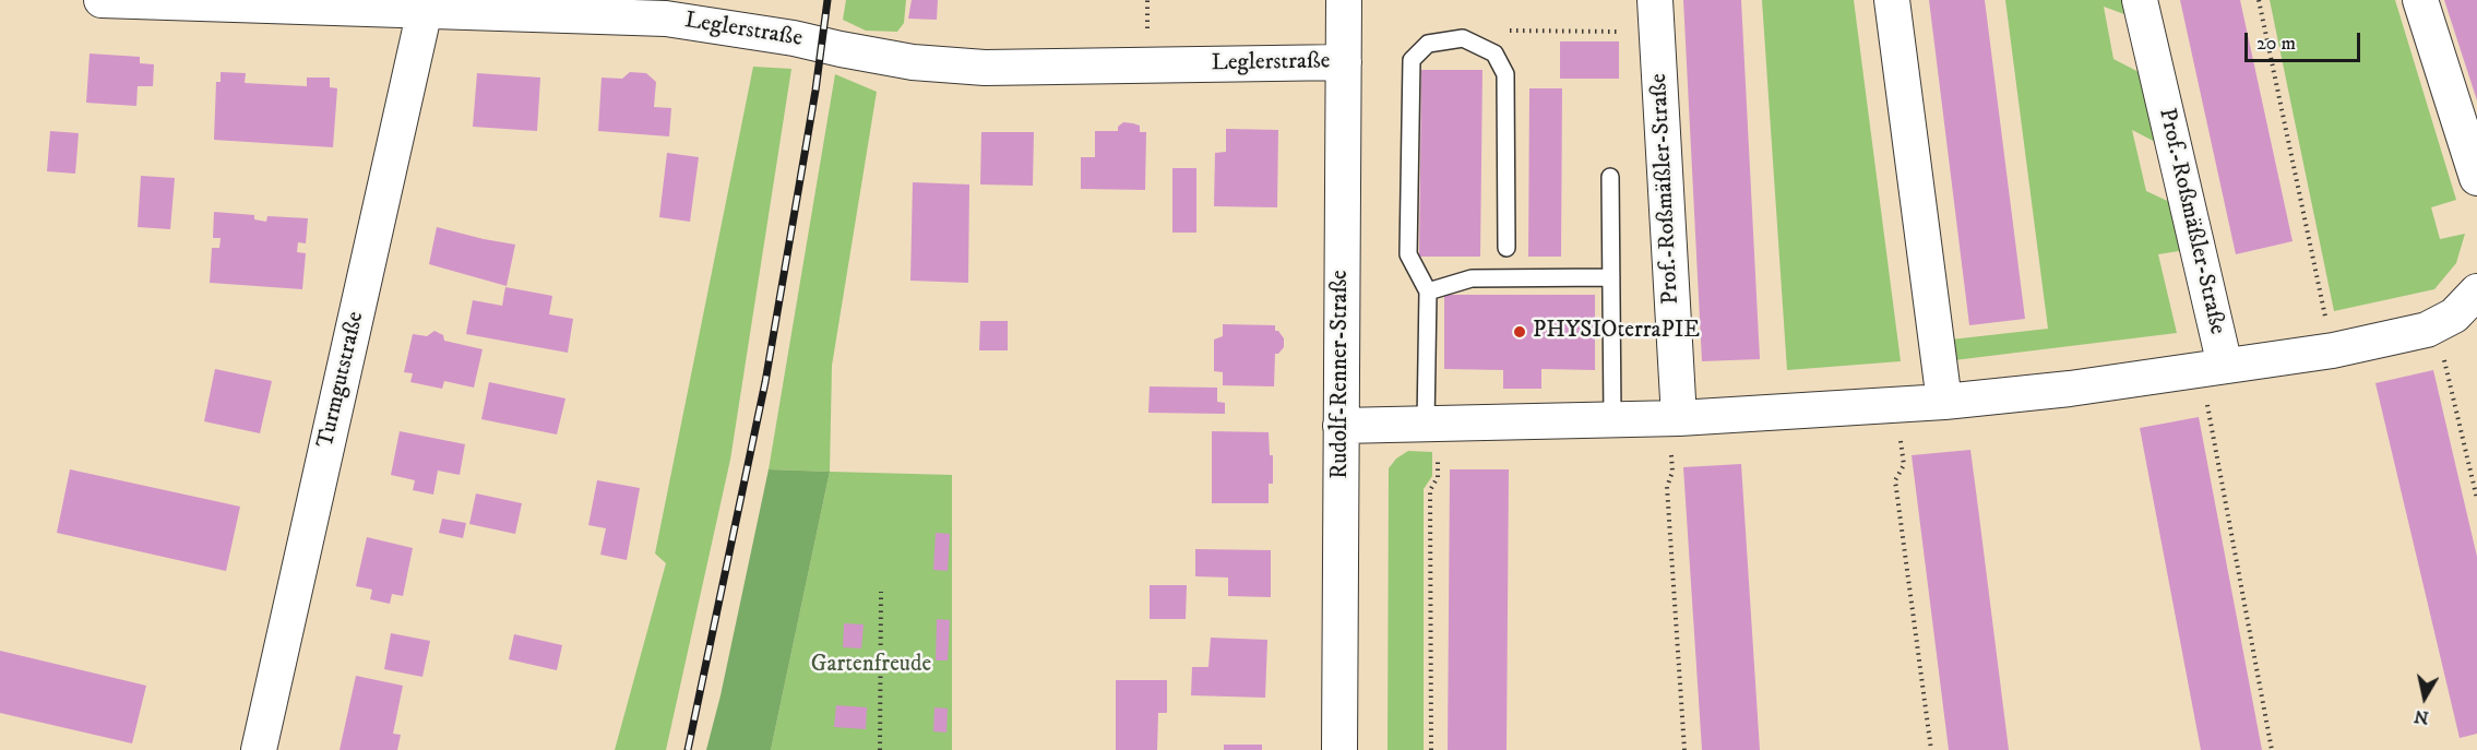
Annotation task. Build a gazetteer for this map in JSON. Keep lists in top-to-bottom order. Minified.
{"streets":{"street":["Leglerstraße","Prof.-Roßmäßler-Straße","Rudolf-Renner-Straße","Turmgutstraße"]},"crossings":[["Leglerstraße","Rudolf-Renner-Straße"],["Leglerstraße","Turmgutstraße"],["Prof.-Roßmäßler-Straße","Rudolf-Renner-Straße"]],"parks":["Gartenfreude"],"places":["PHYSIOterraPIE"],"scale_bar":"20 m","north":"bottom"}
